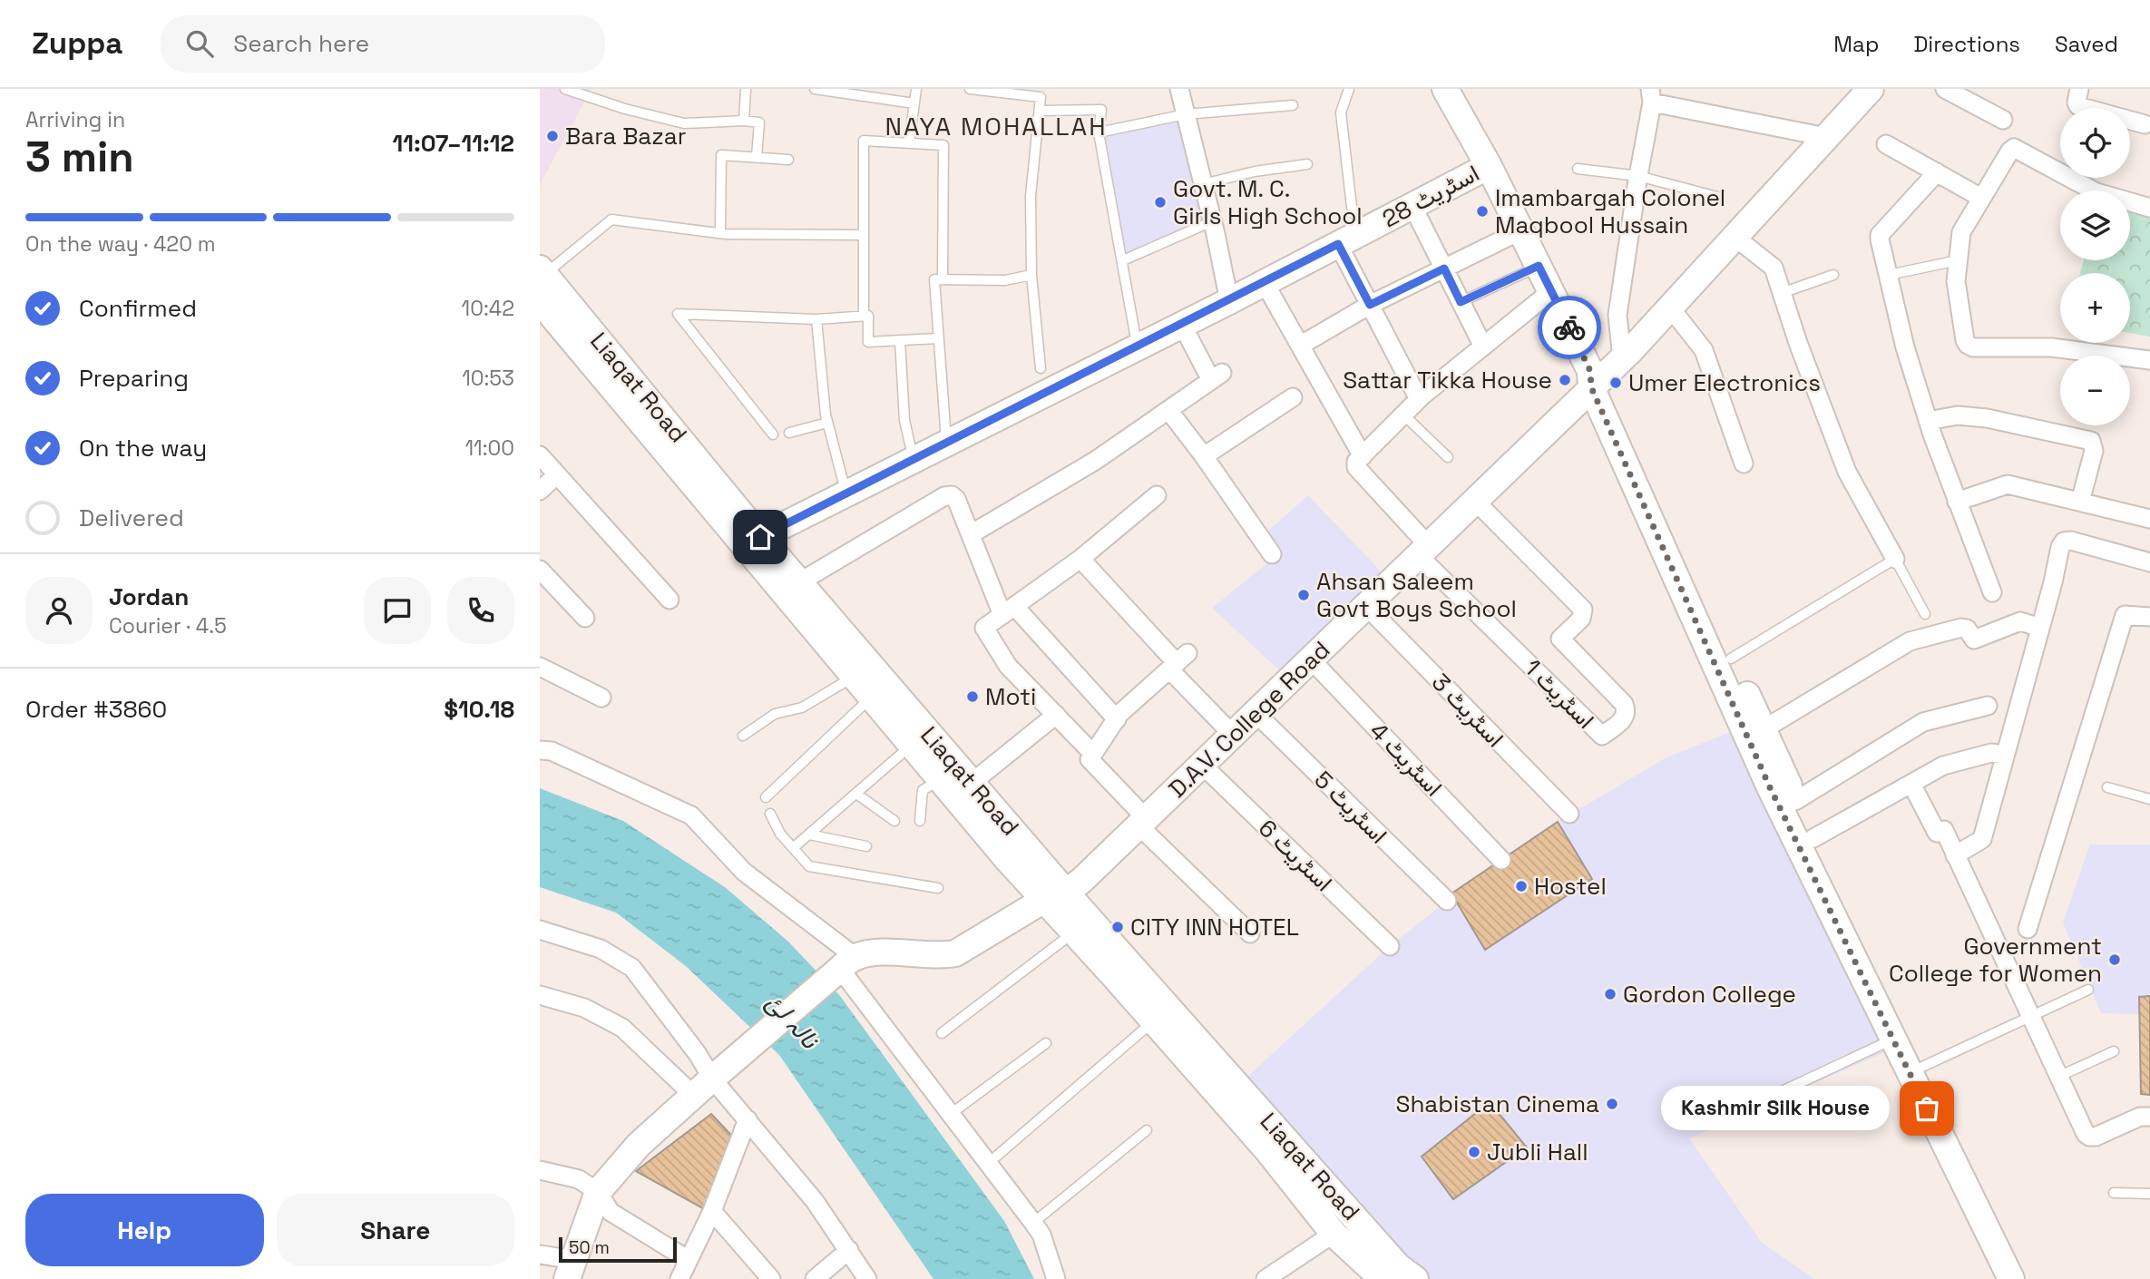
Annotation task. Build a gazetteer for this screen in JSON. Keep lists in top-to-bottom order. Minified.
{"streets":{"street":["اسٹریٹ 28","Liaqat Road","اسٹریٹ 1","اسٹریٹ 3","D.A.V. College Road","اسٹریٹ 4","اسٹریٹ 5","اسٹریٹ 6"]},"crossings":[["اسٹریٹ 28","Liaqat Road"],["Liaqat Road","D.A.V. College Road"],["اسٹریٹ 1","D.A.V. College Road"],["اسٹریٹ 3","D.A.V. College Road"],["D.A.V. College Road","اسٹریٹ 4"],["D.A.V. College Road","اسٹریٹ 5"],["D.A.V. College Road","اسٹریٹ 6"]],"districts":["NAYA MOHALLAH"],"water":["نالہ لئ"],"places":["Bara Bazar","Govt. M. C. Girls High School","Imambargah Colonel Maqbool Hussain","Sattar Tikka House","Umer Electronics","Ahsan Saleem Govt Boys School","Moti","Hostel","CITY INN HOTEL","Government College for Women","Gordon College","Shabistan Cinema","Kashmir Silk House","Jubli Hall"],"scale_bar":"50 m","page":{"header":"Zuppa","search":"Search here","nav":["Map","Directions","Saved"],"heading":["3 min","Arriving in","11:07–11:12"],"panel":["Jordan","Courier · 4.5","Order #3860","$10.18"],"map_buttons":["+","−"],"bar":"On the way · 420 m","list":[["Confirmed","10:42"],["Preparing","10:53"],["On the way","11:00"],"Delivered"],"bubble":"Kashmir Silk House","buttons":["Help","Share"],"scale":"50 m"}}
